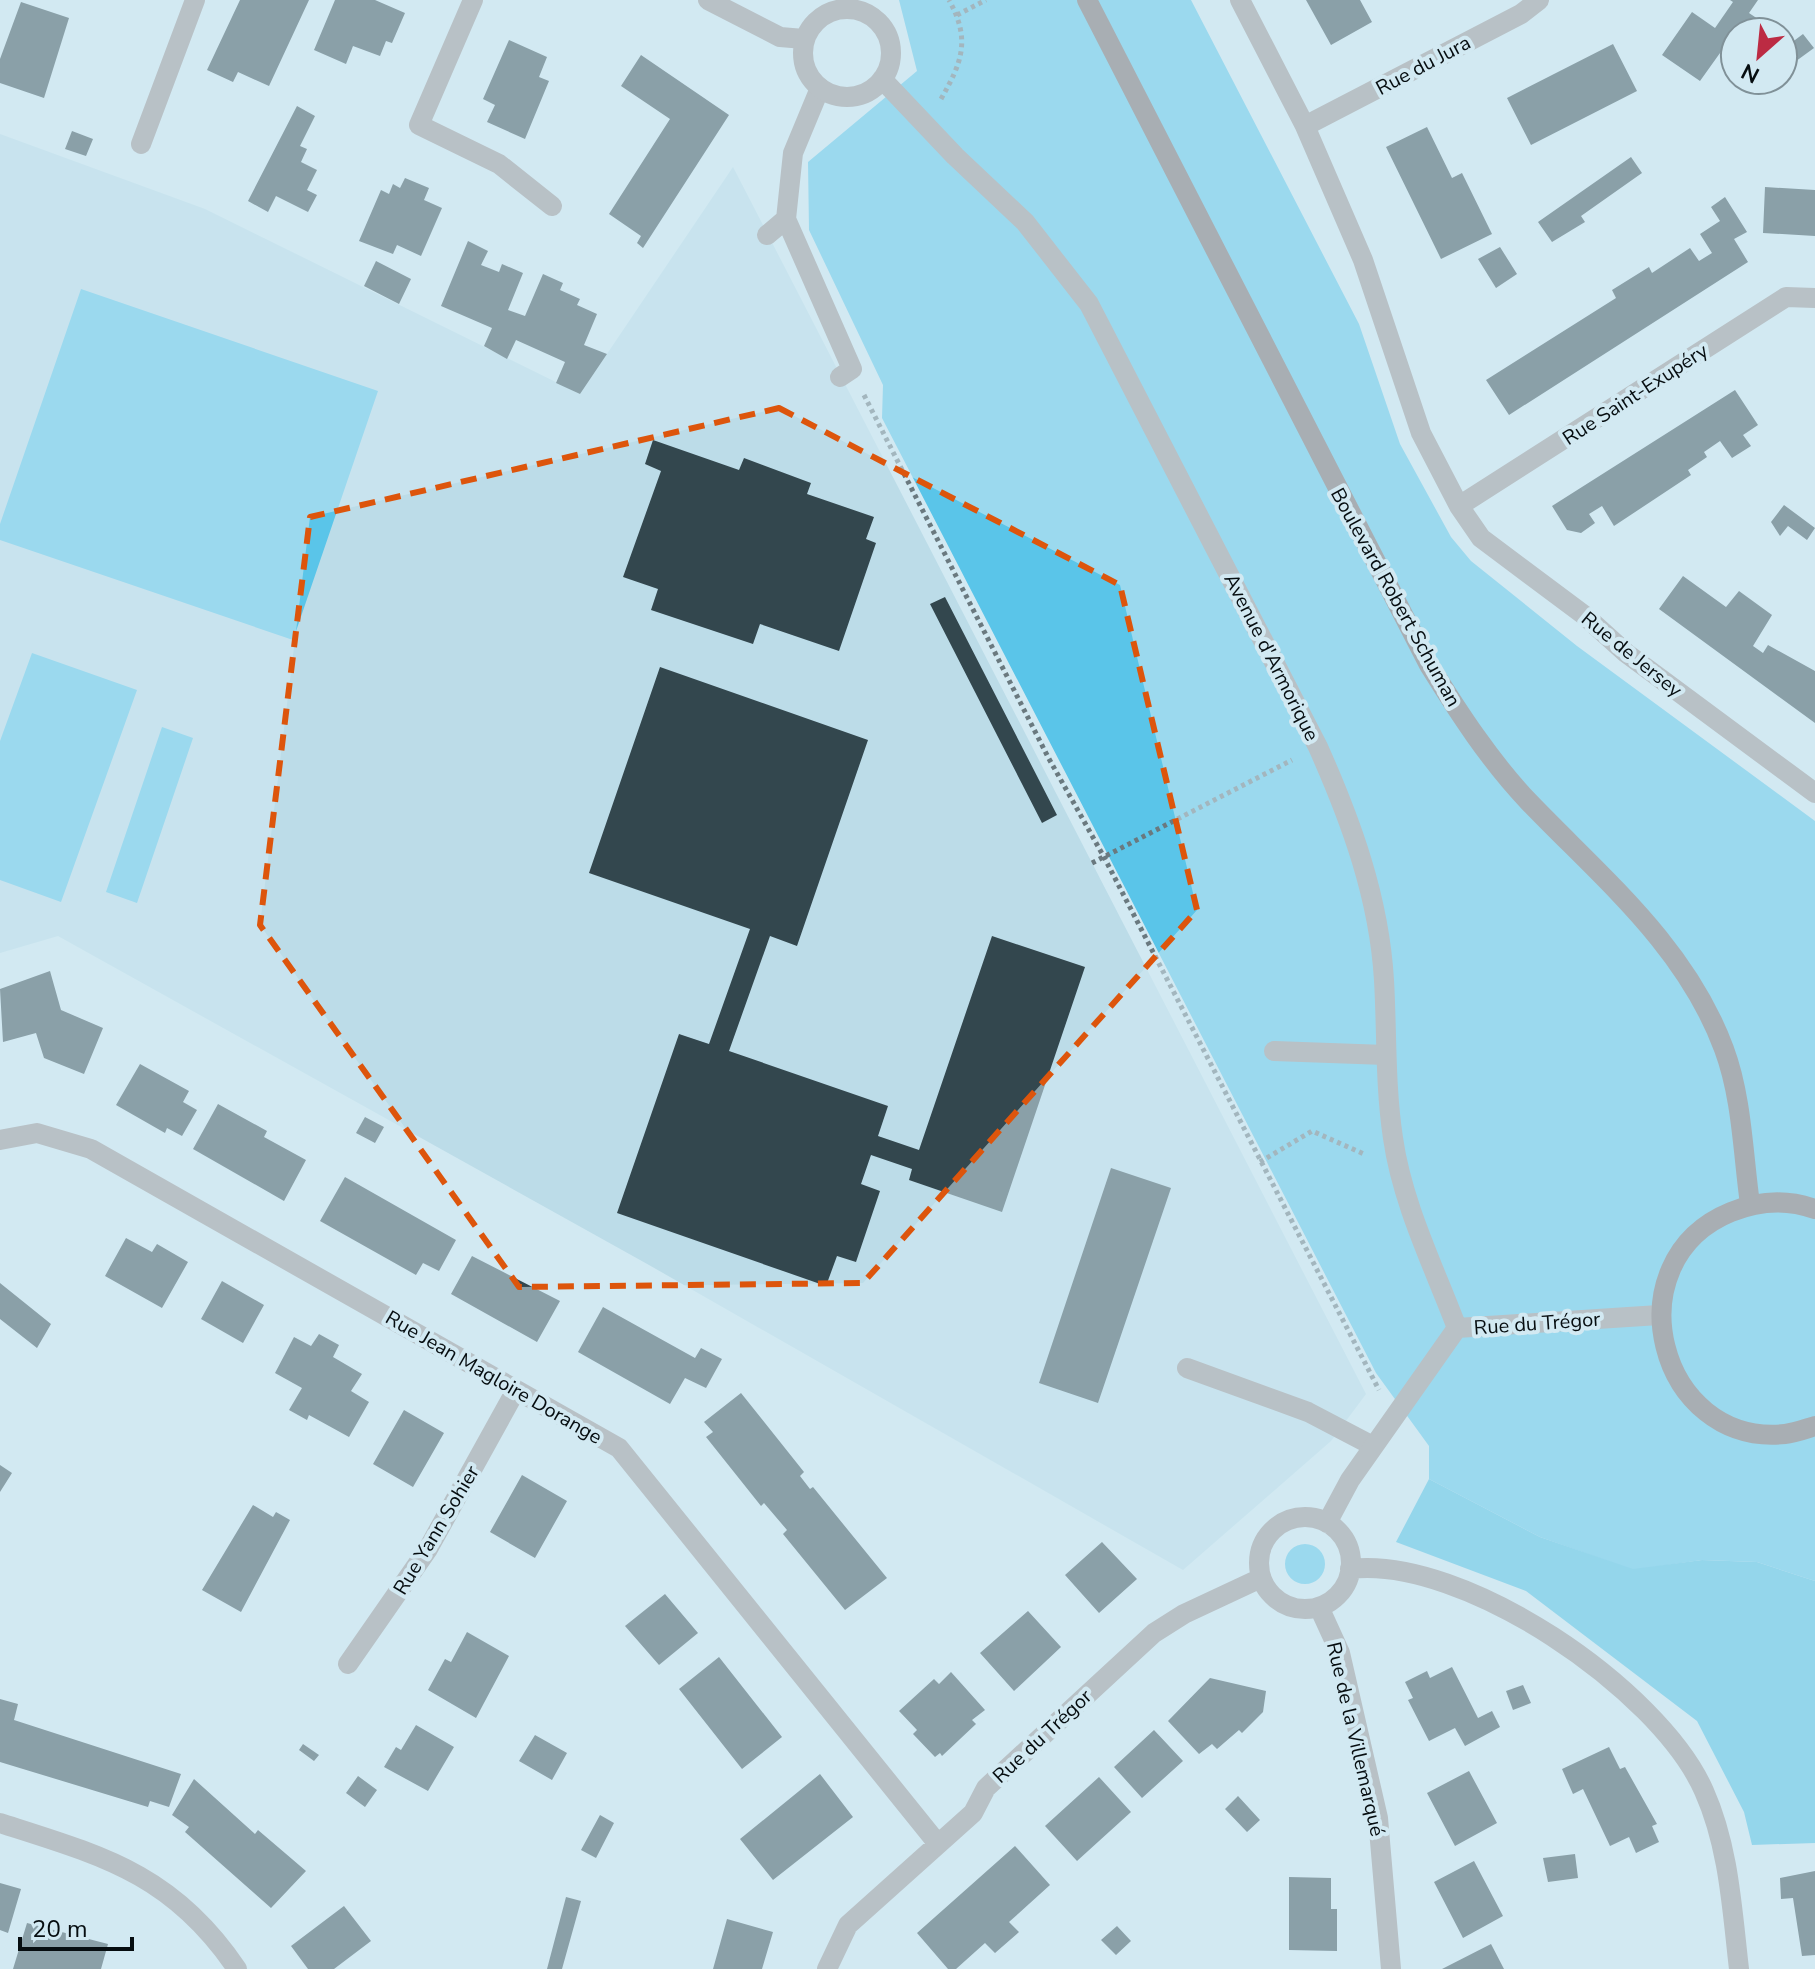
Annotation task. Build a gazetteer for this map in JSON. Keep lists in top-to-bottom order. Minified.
{"streets":{"main road":["Boulevard Robert Schuman"],"street":["Rue du Jura","Rue Saint-Exupéry","Rue de Jersey","Avenue d'Armorique","Rue du Trégor","Rue Jean Magloire Dorange","Rue Yann Sohier","Rue de la Villemarqué"]},"crossings":[["Rue Saint-Exupéry","Rue de Jersey"],["Avenue d'Armorique","Rue du Trégor"],["Rue du Trégor","Rue Jean Magloire Dorange"],["Rue du Trégor","Rue de la Villemarqué"],["Rue Jean Magloire Dorange","Rue Yann Sohier"]],"scale_bar":"20 m","north":"bottom left"}
